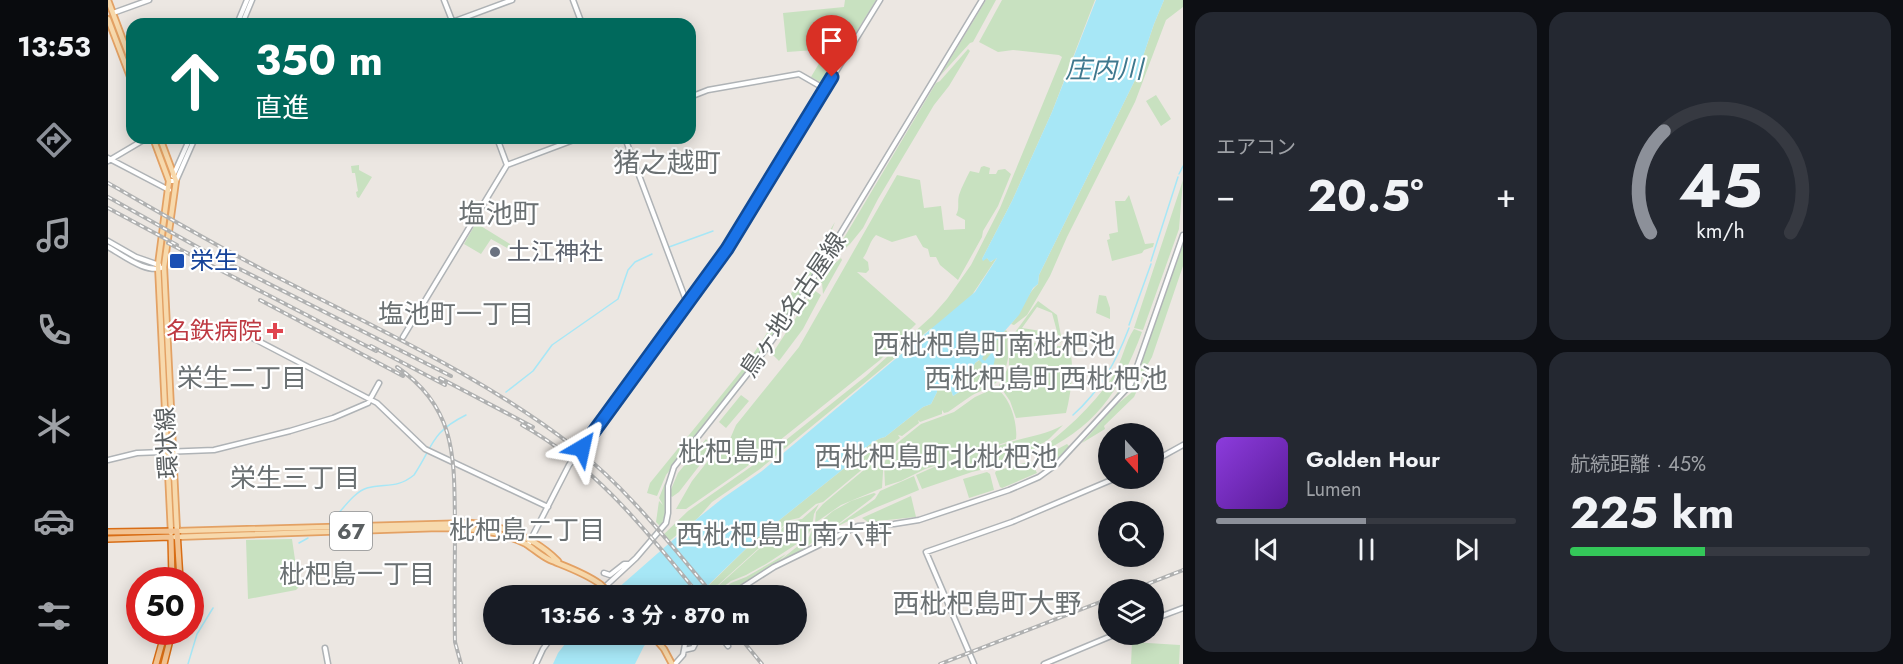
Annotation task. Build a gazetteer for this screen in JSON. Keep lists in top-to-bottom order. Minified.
{"streets":{"main road":["環状線","67"],"street":["鳥ヶ地名古屋線"]},"crossings":[["環状線","67"]],"districts":["猪之越町","塩池町","塩池町一丁目","西枇杷島町南枇杷池","栄生二丁目","西枇杷島町西枇杷池","枇杷島町","西枇杷島町北枇杷池","栄生三丁目","枇杷島二丁目","西枇杷島町南六軒","枇杷島一丁目","西枇杷島町大野"],"water":["庄内川"],"places":{"other":["土江神社"],"transit":["栄生"],"health":["名鉄病院"]},"north":"bottom","page":{"tabs":"13:53","tile":["エアコン",["航続距離 · 45%","225 km"]],"turn":["350 m","直進"],"heat":["−","20.5°","+"],"song":["Golden Hour","Lumen"],"limit":"50","trip":"13:56 · 3 分 · 870 m","gauge":["45","km/h"]}}
